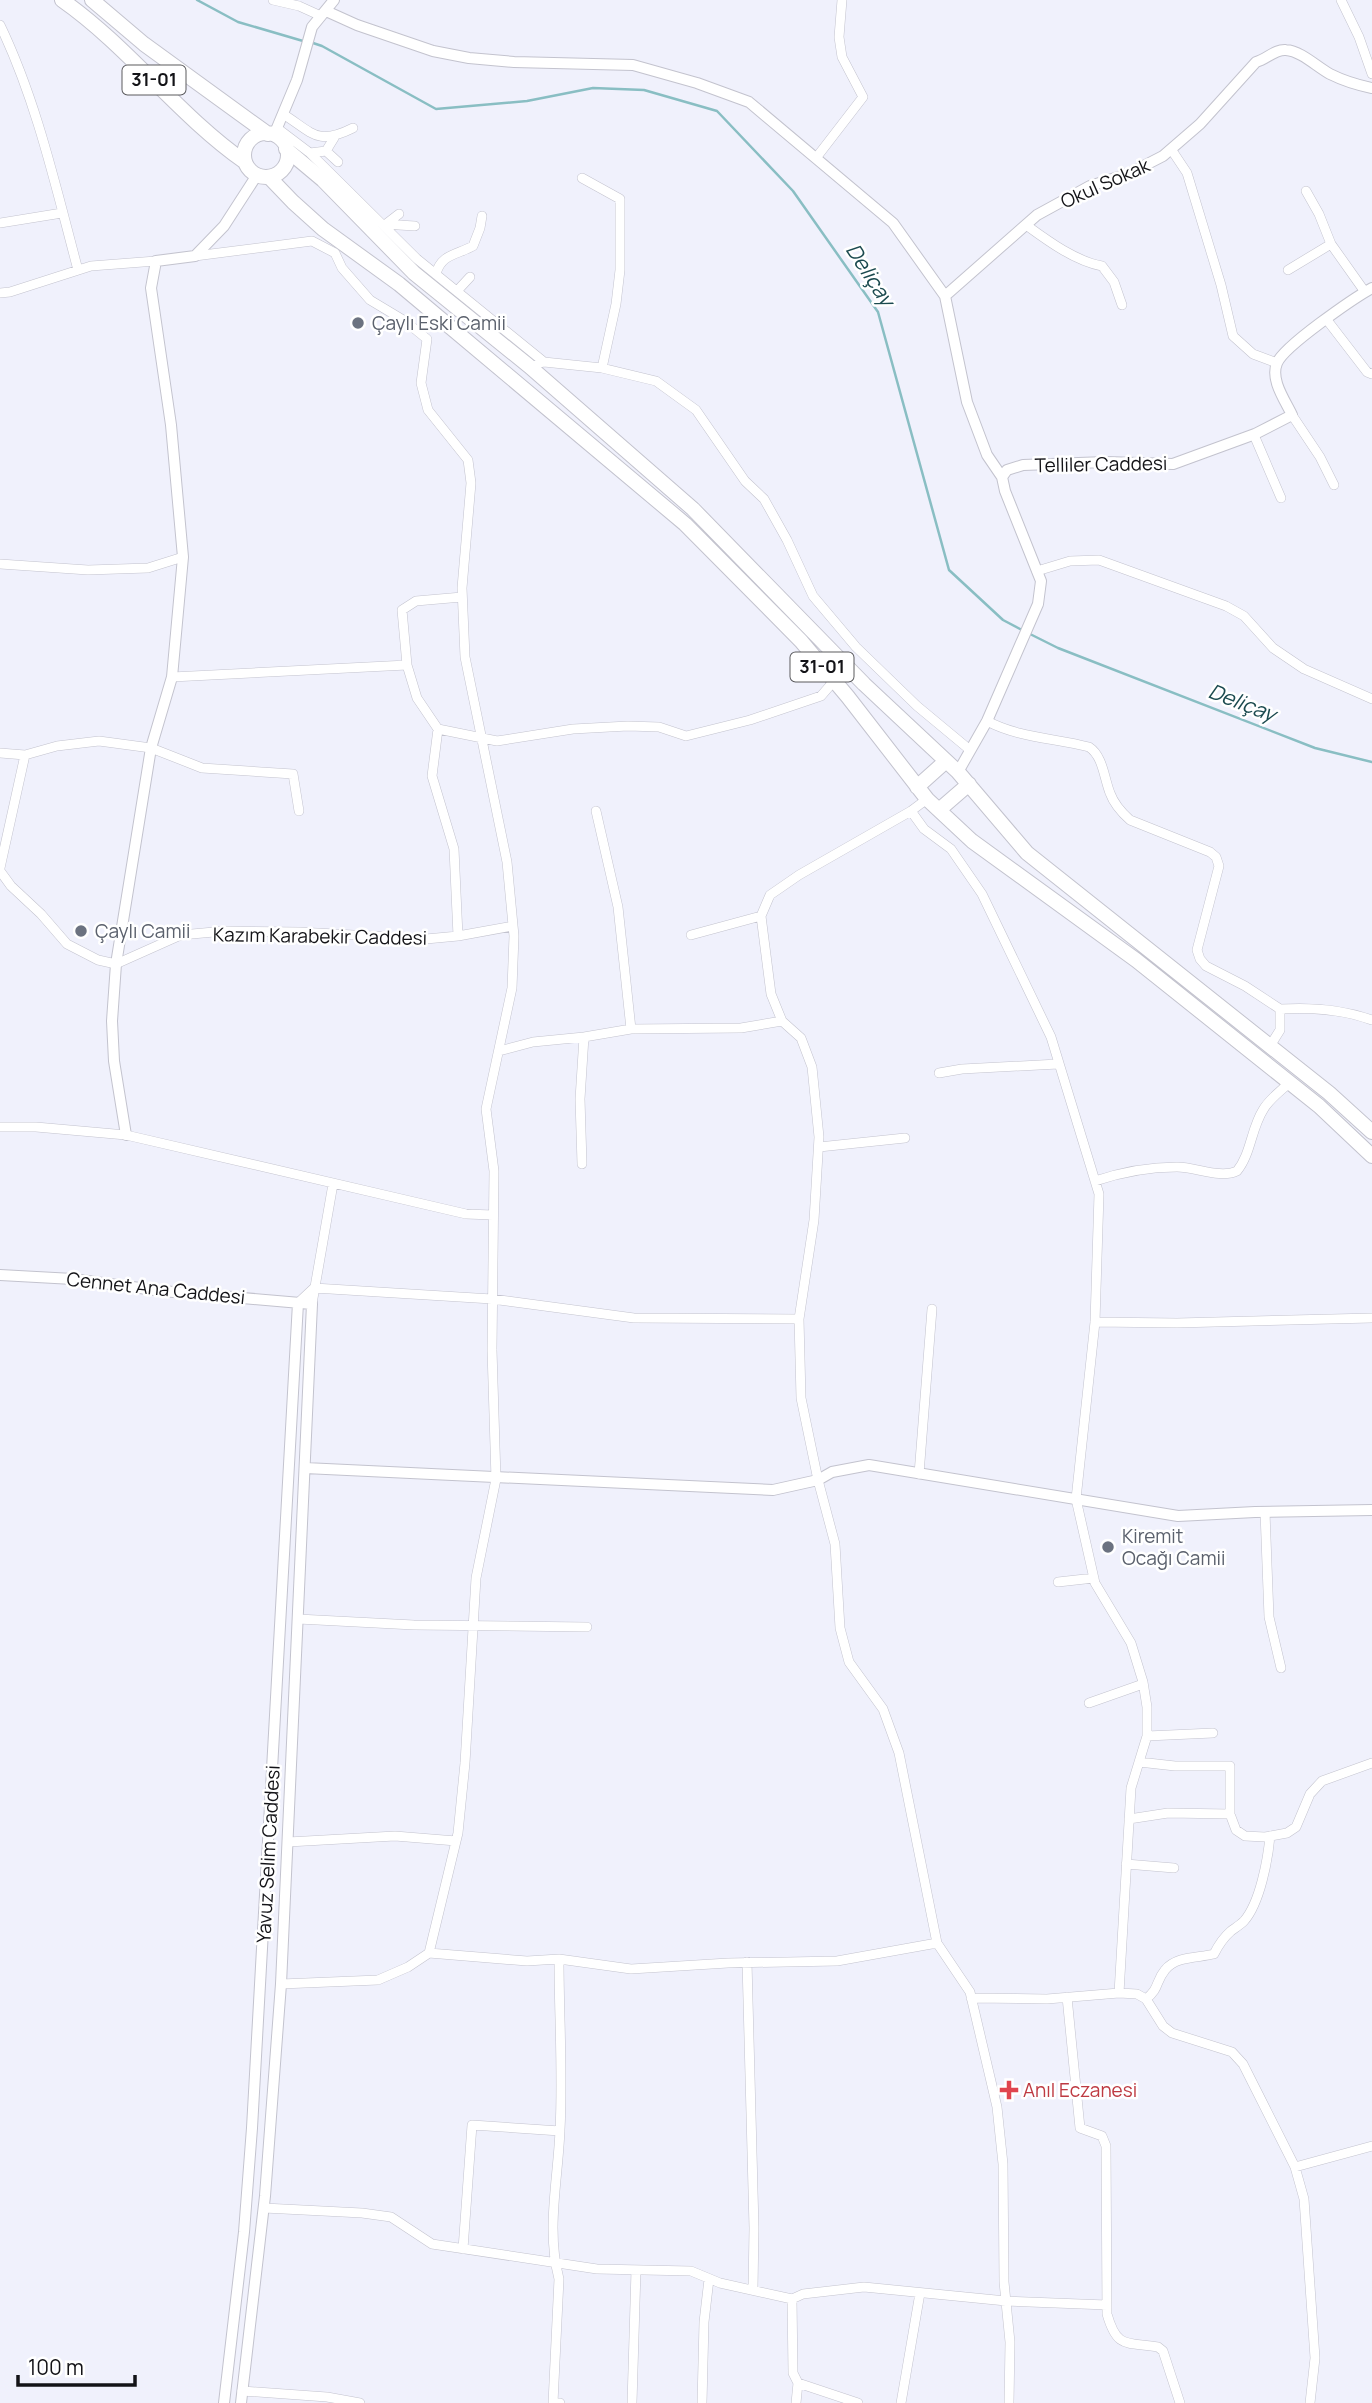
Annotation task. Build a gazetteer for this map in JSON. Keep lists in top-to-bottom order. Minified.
{"streets":{"highway":["31-01"],"street":["Okul Sokak","Telliler Caddesi","Kazım Karabekir Caddesi","Cennet Ana Caddesi","Yavuz Selim Caddesi"]},"crossings":[["Cennet Ana Caddesi","Yavuz Selim Caddesi"]],"water":["Deliçay"],"places":{"other":["Çaylı Eski Camii","Çaylı Camii","Kiremit Ocağı Camii"],"health":["Anıl Eczanesi"]},"scale_bar":"100 m"}
